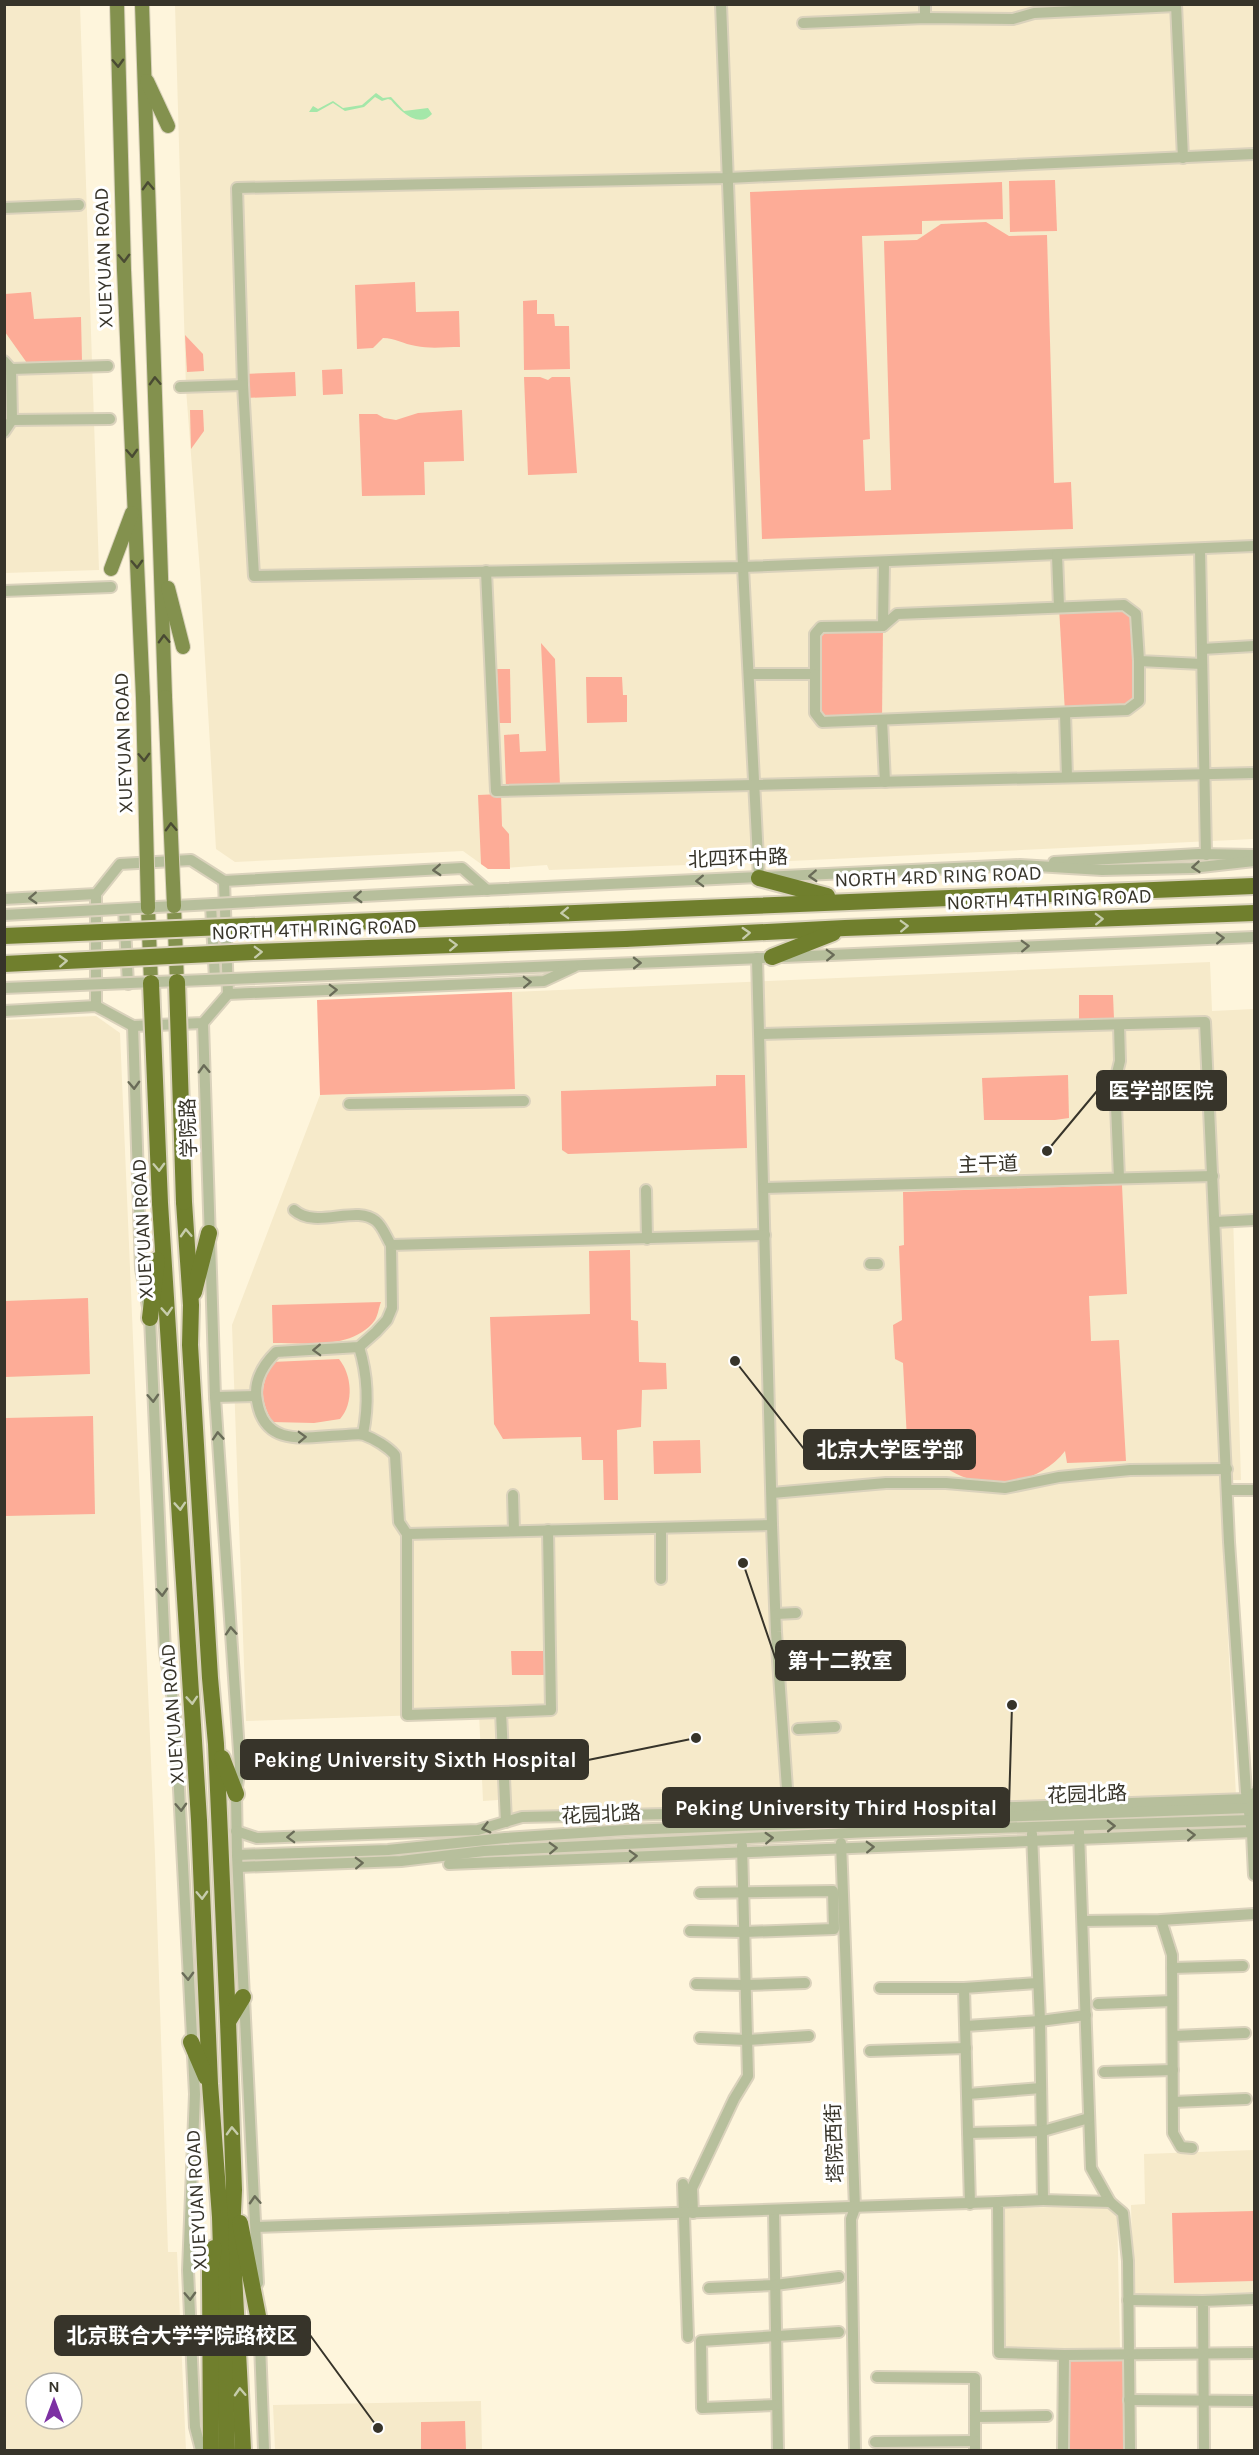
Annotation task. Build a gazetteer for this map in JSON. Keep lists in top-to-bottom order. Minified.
{"streets":{"highway":["XUEYUAN ROAD","NORTH 4RD RING ROAD","NORTH 4TH RING ROAD"],"street":["北四环中路","学院路","主干道","花园北路","塔院西街"]},"crossings":[["XUEYUAN ROAD","NORTH 4TH RING ROAD"],["XUEYUAN ROAD","学院路"],["北四环中路","NORTH 4TH RING ROAD"],["NORTH 4RD RING ROAD","NORTH 4TH RING ROAD"],["花园北路","塔院西街"]],"one_way":["学院路"],"places":["医学部医院","北京大学医学部","第十二教室","Peking University Third Hospital","Peking University Sixth Hospital","北京联合大学学院路校区"],"north":"top"}
